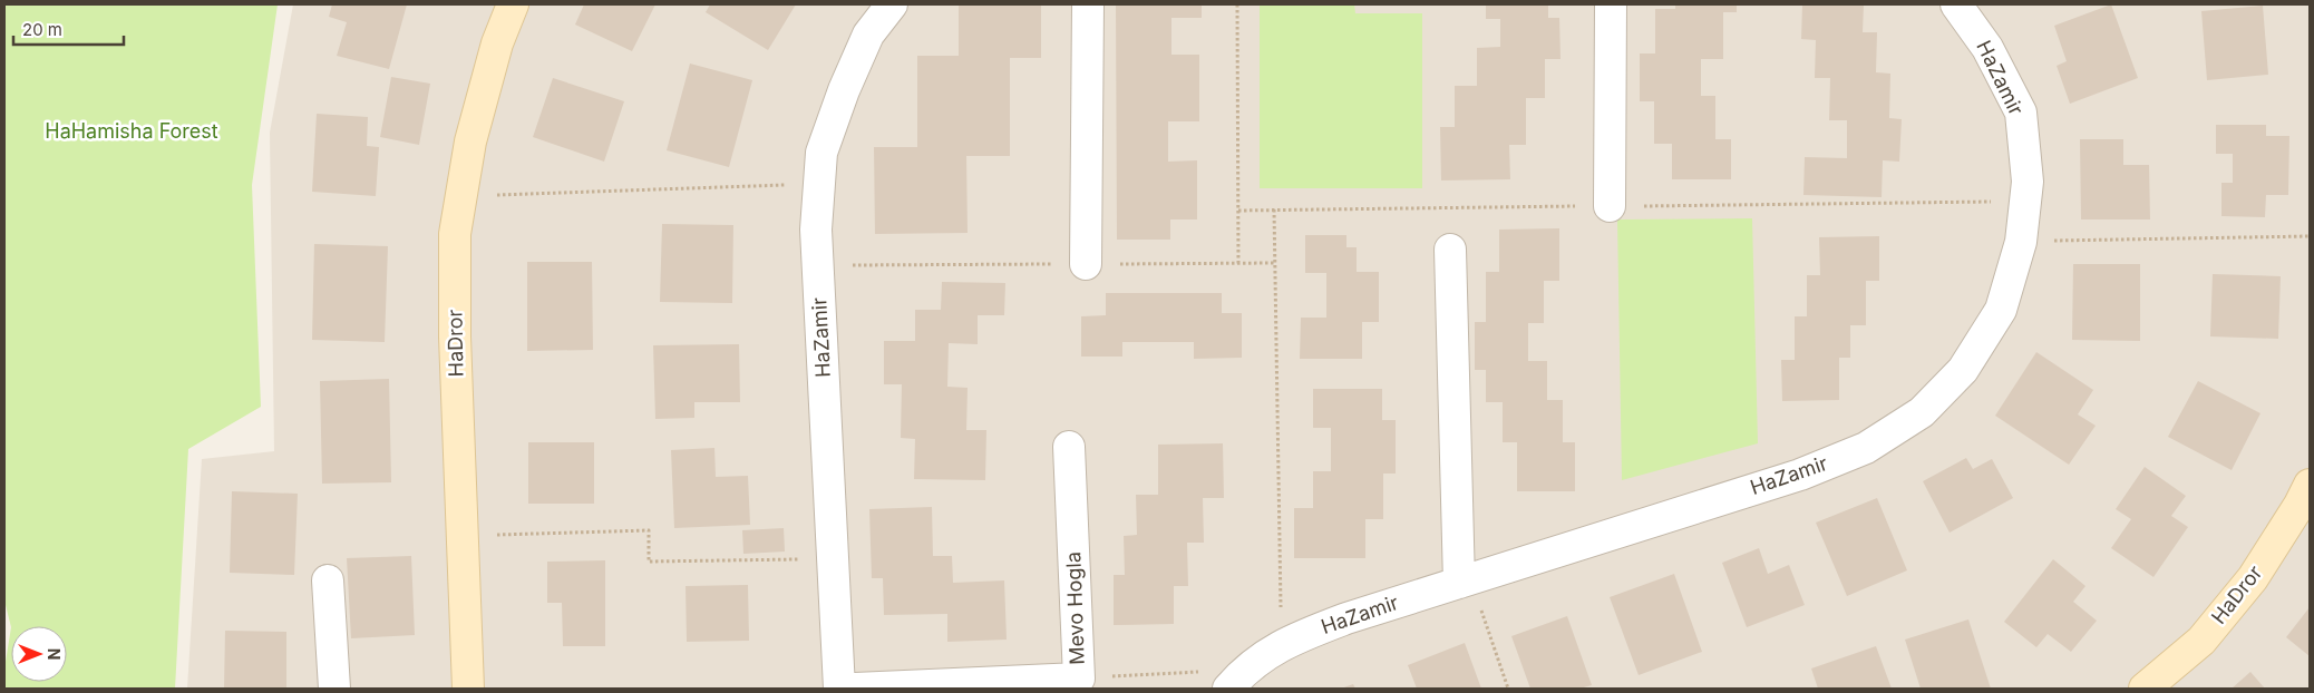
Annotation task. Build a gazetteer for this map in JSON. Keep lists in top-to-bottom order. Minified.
{"streets":{"street":["HaZamir","HaDror","Mevo Hogla"]},"parks":["HaHamisha Forest"],"scale_bar":"20 m","north":"right"}
